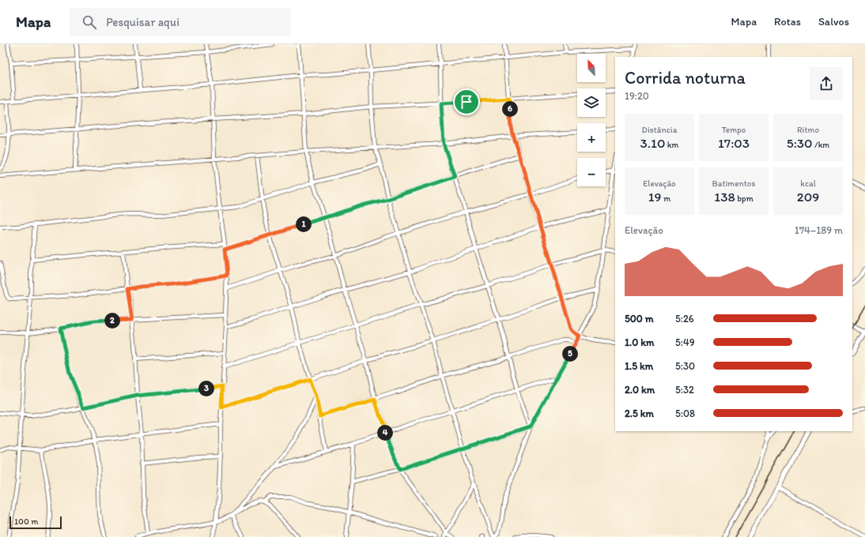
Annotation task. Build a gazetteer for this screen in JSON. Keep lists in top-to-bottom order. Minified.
{"scale_bar":"100 m","north":"top left","page":{"header":"Mapa","search":"Pesquisar aqui","nav":["Mapa","Rotas","Salvos"],"map_buttons":["+","−"],"heading":["Corrida noturna","19:20"],"pins":["6","1","2","5","3","4"],"stats":[["Distância","3.10 km"],["Tempo","17:03"],["Ritmo","5:30 /km"],["Elevação","19 m"],["Batimentos","138 bpm"],["kcal","209"]],"chart":["Elevação","174–189 m"],"list":[{"name":"500 m","note":"5:26"},{"name":"1.0 km","note":"5:49"},{"name":"1.5 km","note":"5:30"},{"name":"2.0 km","note":"5:32"},{"name":"2.5 km","note":"5:08"}],"scale":"100 m"}}
